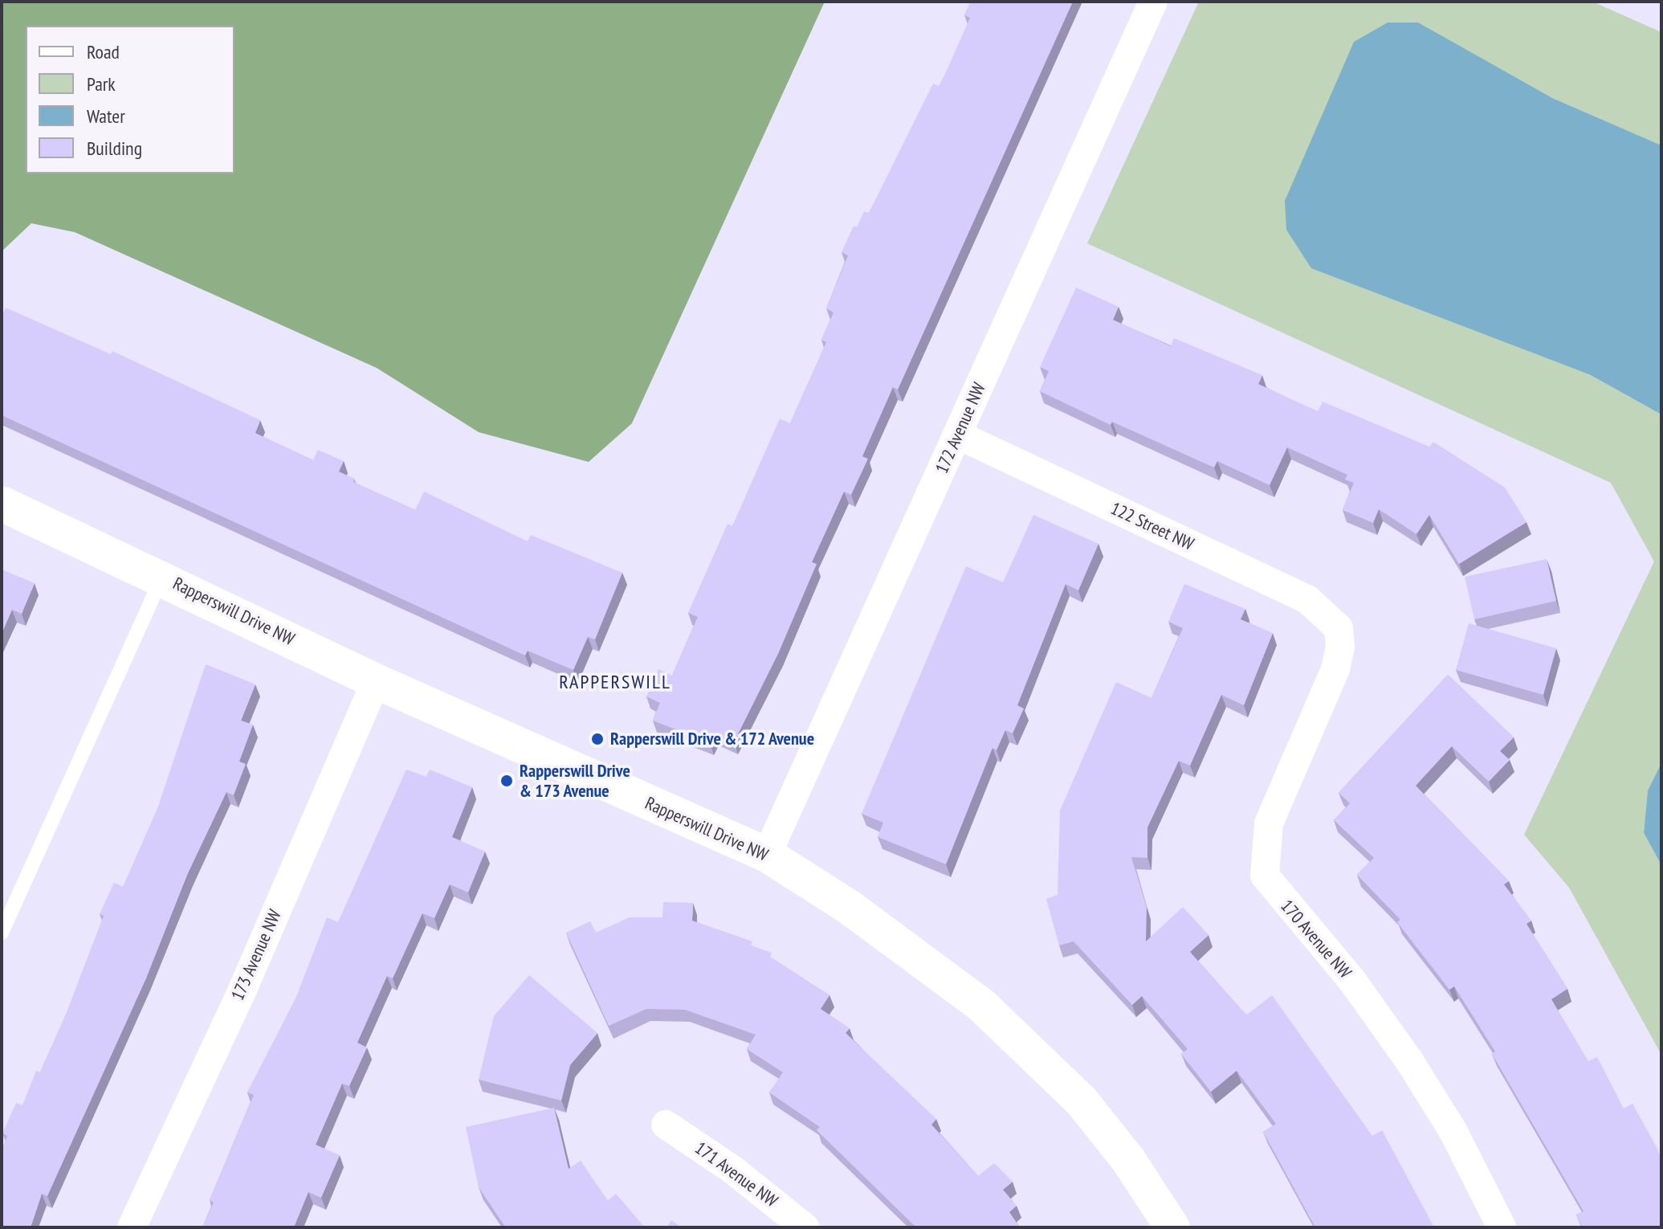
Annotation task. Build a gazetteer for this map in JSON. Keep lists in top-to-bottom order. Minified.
{"streets":{"street":["172 Avenue NW","122 Street NW","Rapperswill Drive NW","170 Avenue NW","173 Avenue NW","171 Avenue NW"]},"crossings":[["172 Avenue NW","122 Street NW"],["172 Avenue NW","Rapperswill Drive NW"],["122 Street NW","170 Avenue NW"],["Rapperswill Drive NW","173 Avenue NW"]],"districts":["RAPPERSWILL"],"places":["Rapperswill Drive & 172 Avenue","Rapperswill Drive & 173 Avenue"],"legend":["Road","Park","Water","Building"]}
